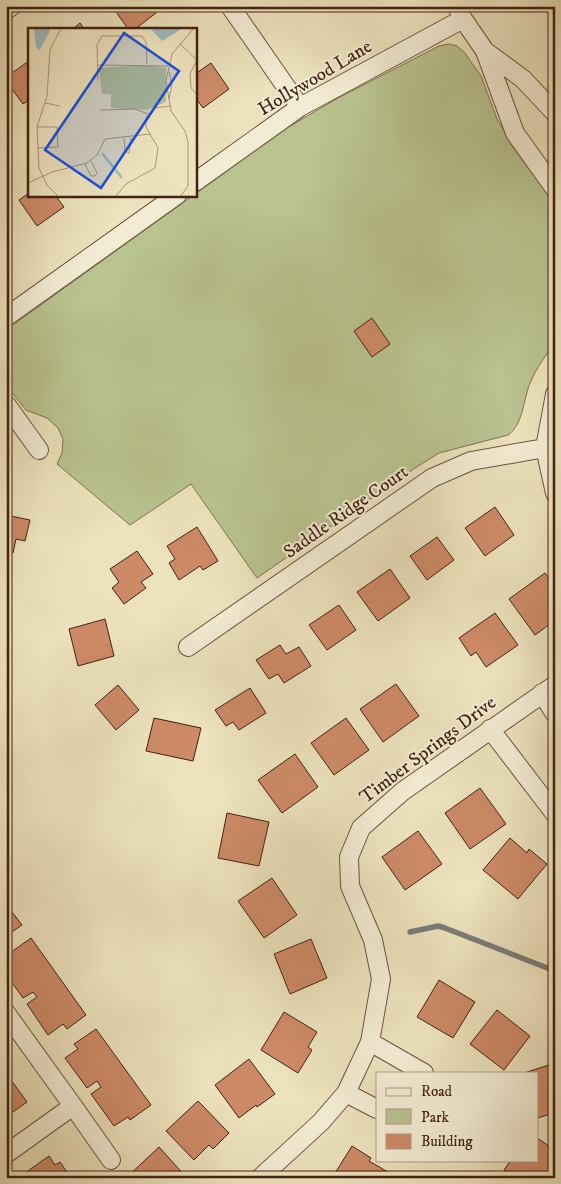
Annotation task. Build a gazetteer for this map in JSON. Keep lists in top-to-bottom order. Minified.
{"streets":{"street":["Hollywood Lane","Saddle Ridge Court","Timber Springs Drive"]},"legend":["Road","Park","Building"]}
